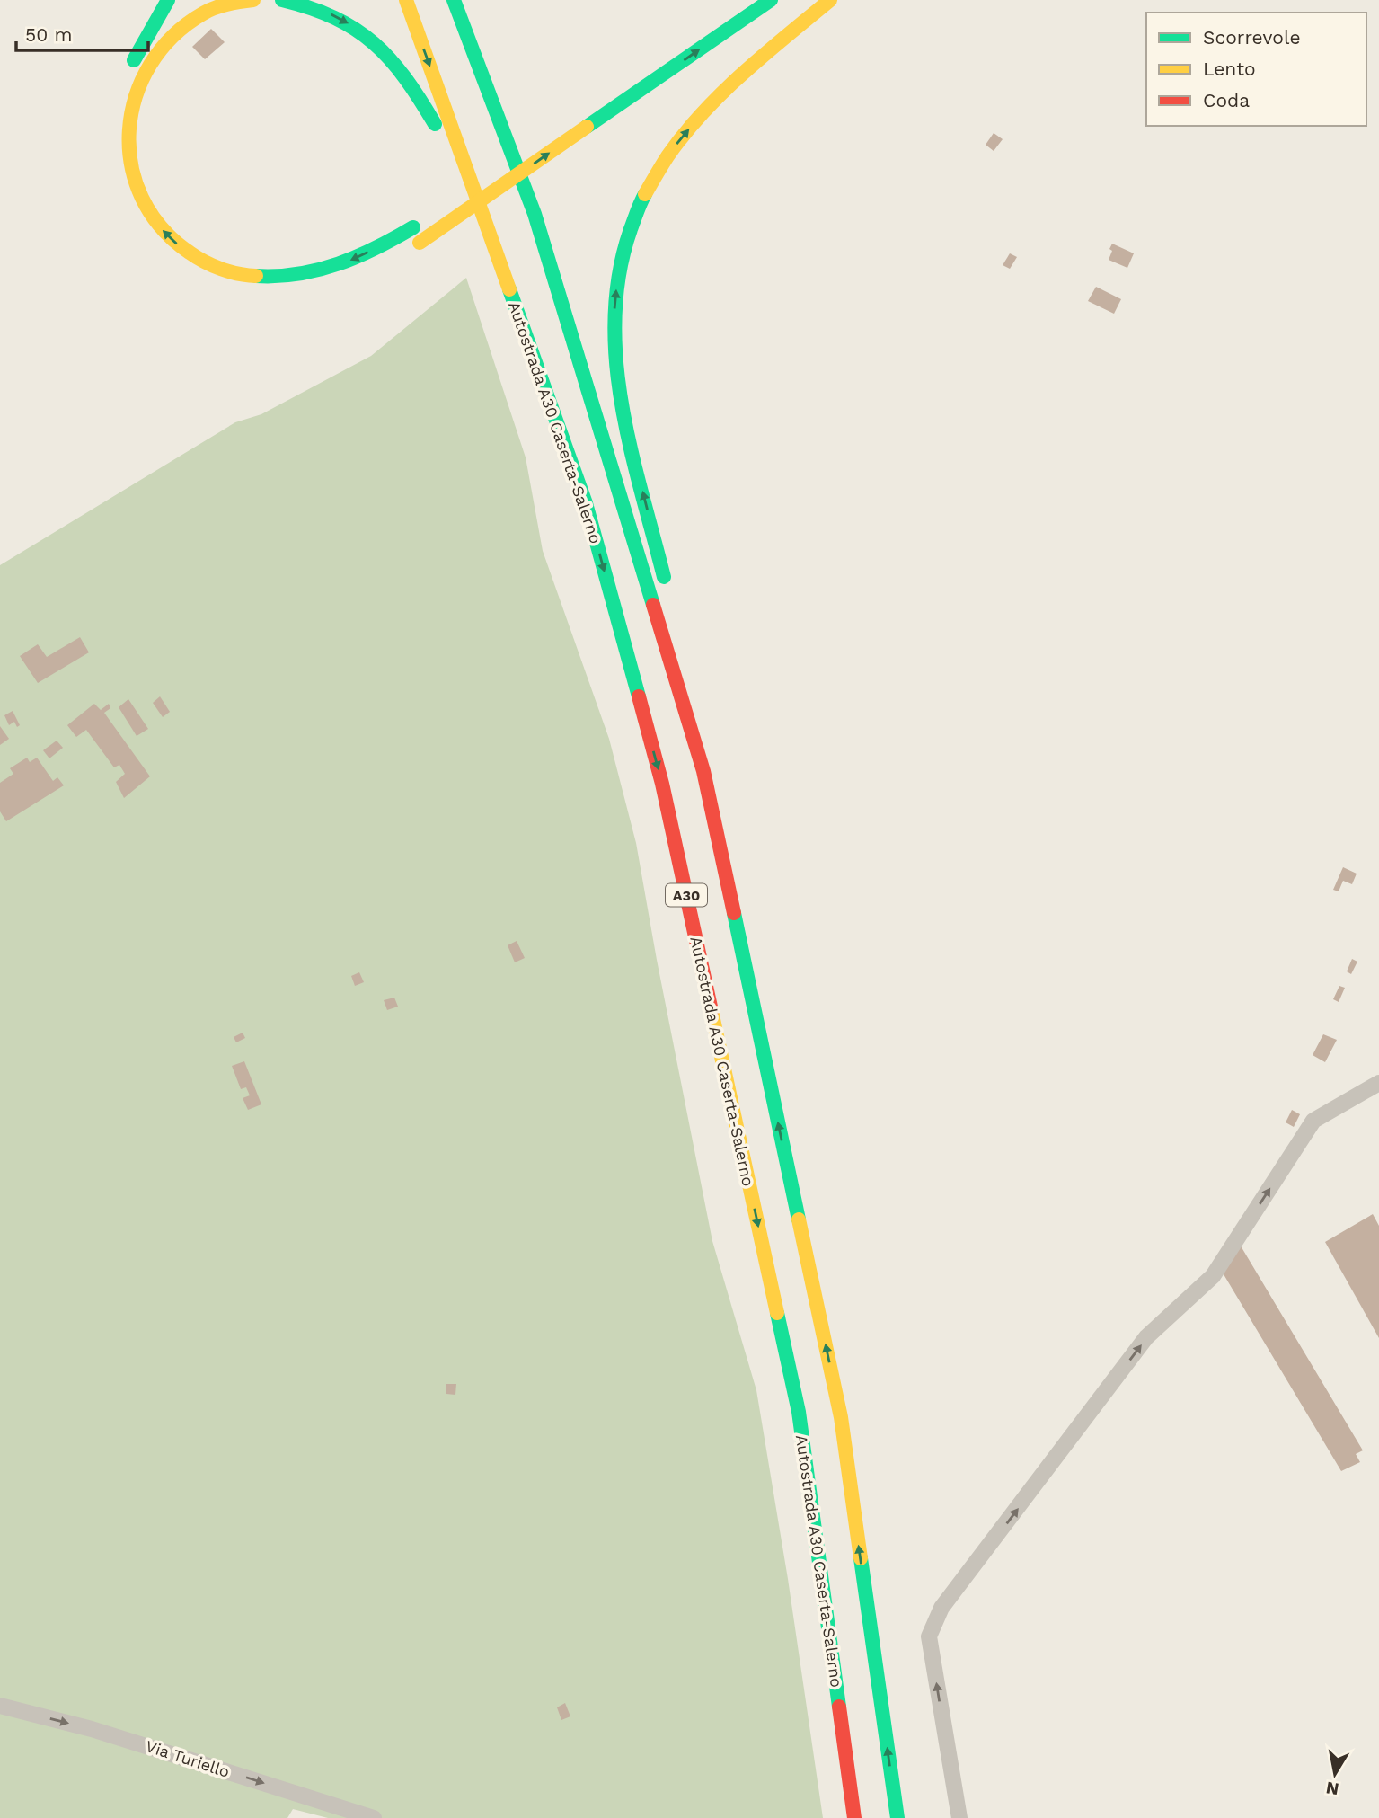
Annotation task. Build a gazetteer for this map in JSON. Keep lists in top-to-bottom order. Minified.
{"streets":{"highway":["Autostrada A30 Caserta-Salerno","A30"],"street":["Via Turiello"]},"one_way":["Via Turiello"],"legend":["Scorrevole","Lento","Coda"],"scale_bar":"50 m","north":"bottom"}
